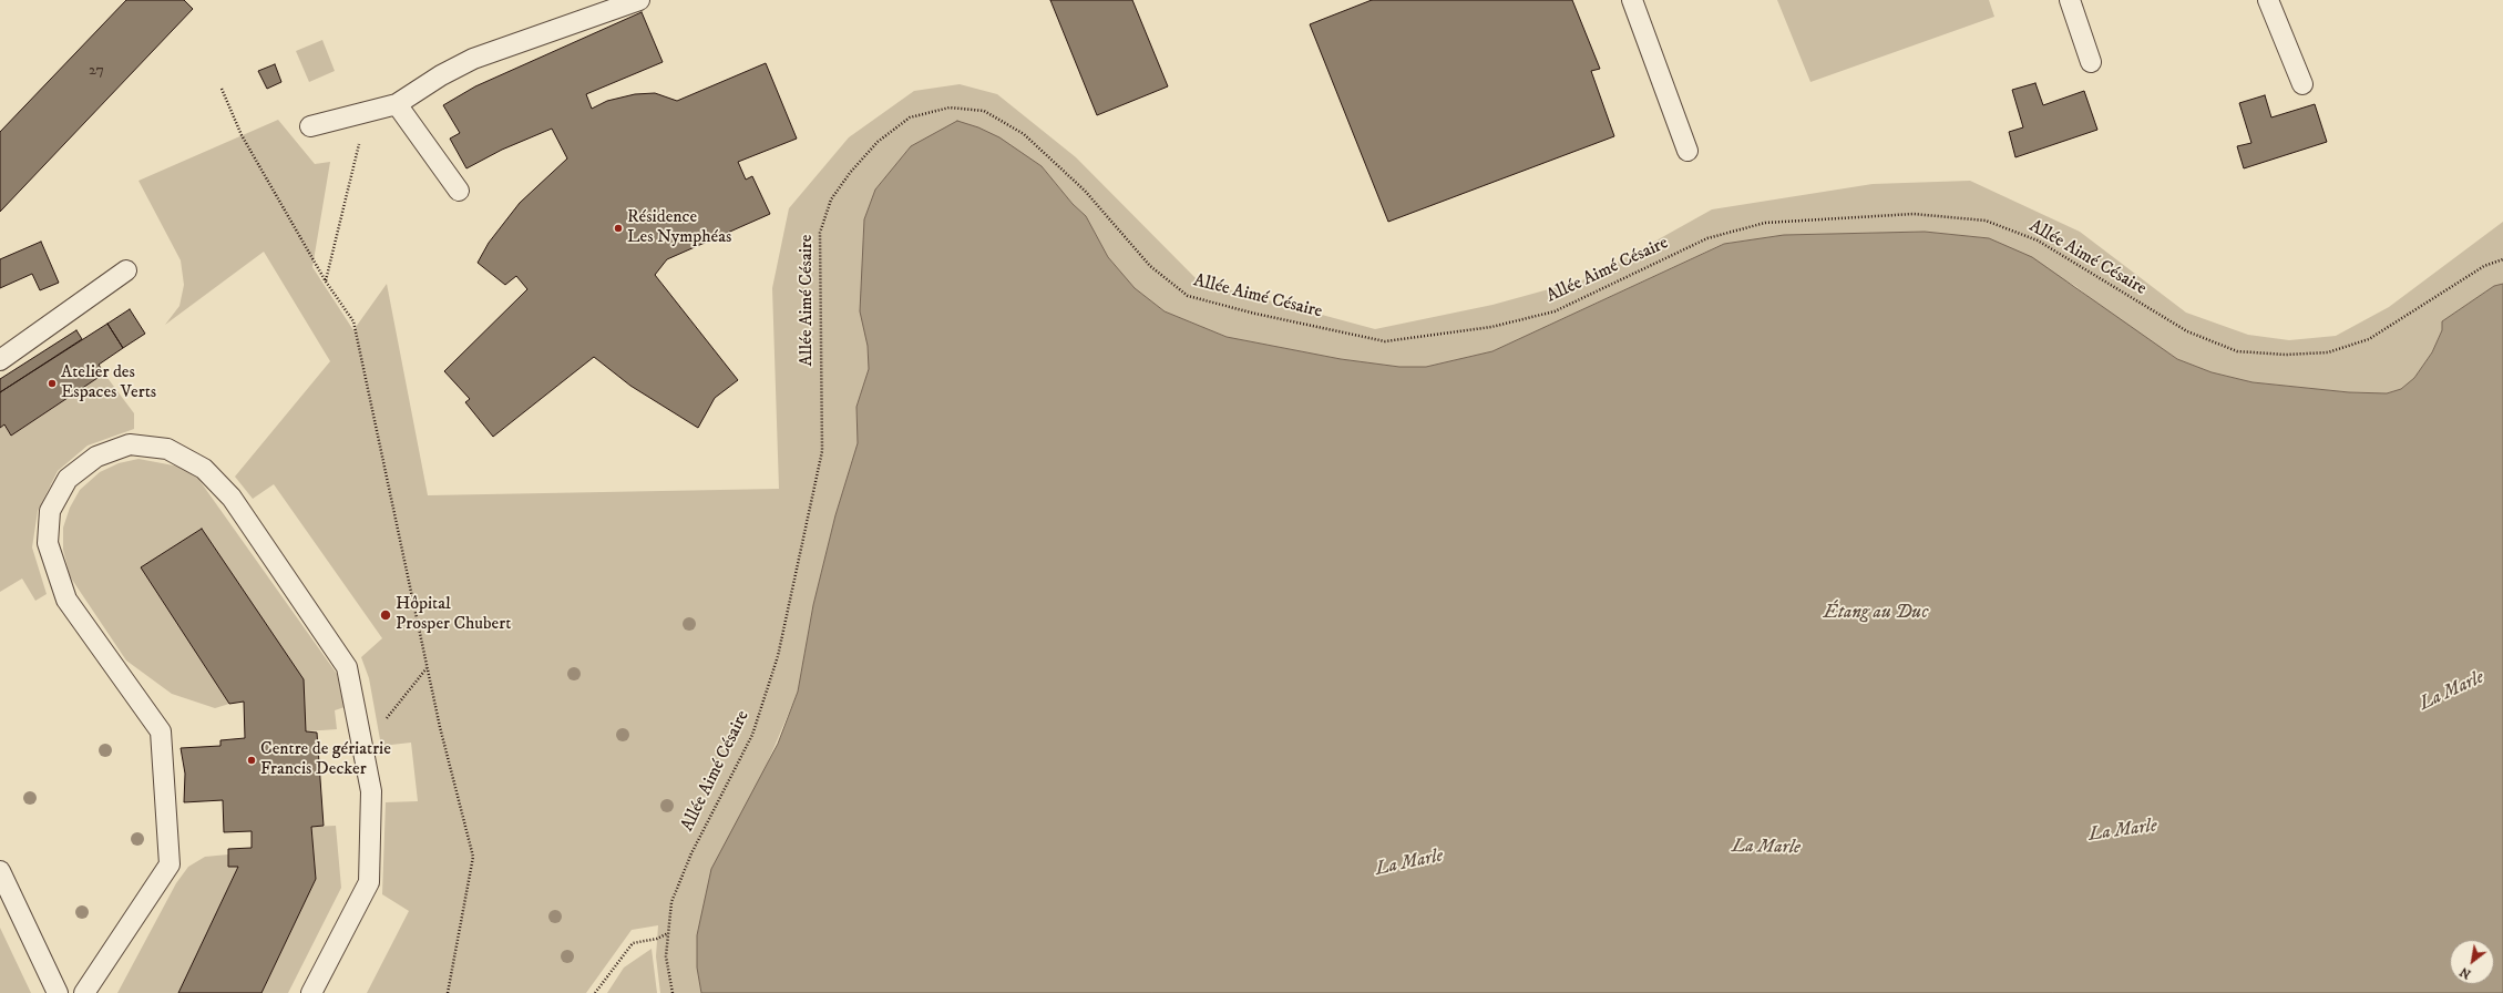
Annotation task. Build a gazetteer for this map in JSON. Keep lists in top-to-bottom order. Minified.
{"streets":{"path":["Allée Aimé Césaire"]},"water":["Étang au Duc","La Marle"],"places":["Résidence Les Nymphéas","Atelier des Espaces Verts","Hôpital Prosper Chubert","Centre de gériatrie Francis Decker"],"house_numbers":["27"],"north":"bottom left"}
